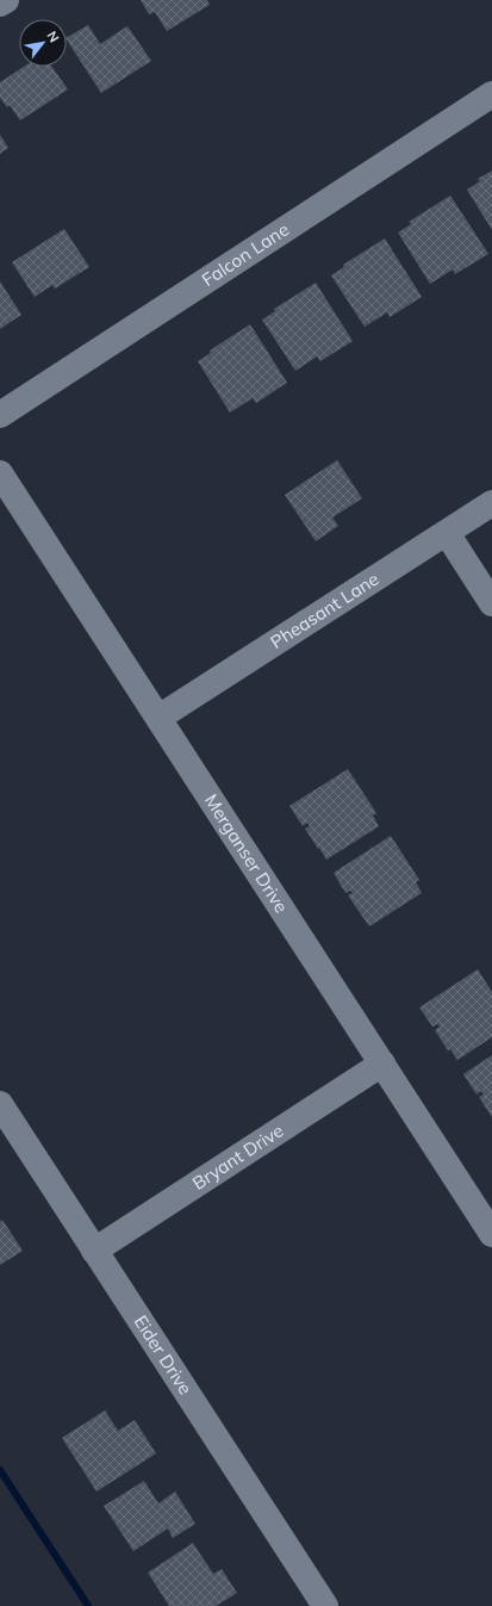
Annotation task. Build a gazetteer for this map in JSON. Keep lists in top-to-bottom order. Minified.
{"streets":{"street":["Falcon Lane","Pheasant Lane","Merganser Drive","Bryant Drive","Eider Drive"]},"crossings":[["Pheasant Lane","Merganser Drive"],["Merganser Drive","Bryant Drive"],["Bryant Drive","Eider Drive"]],"north":"top right"}
